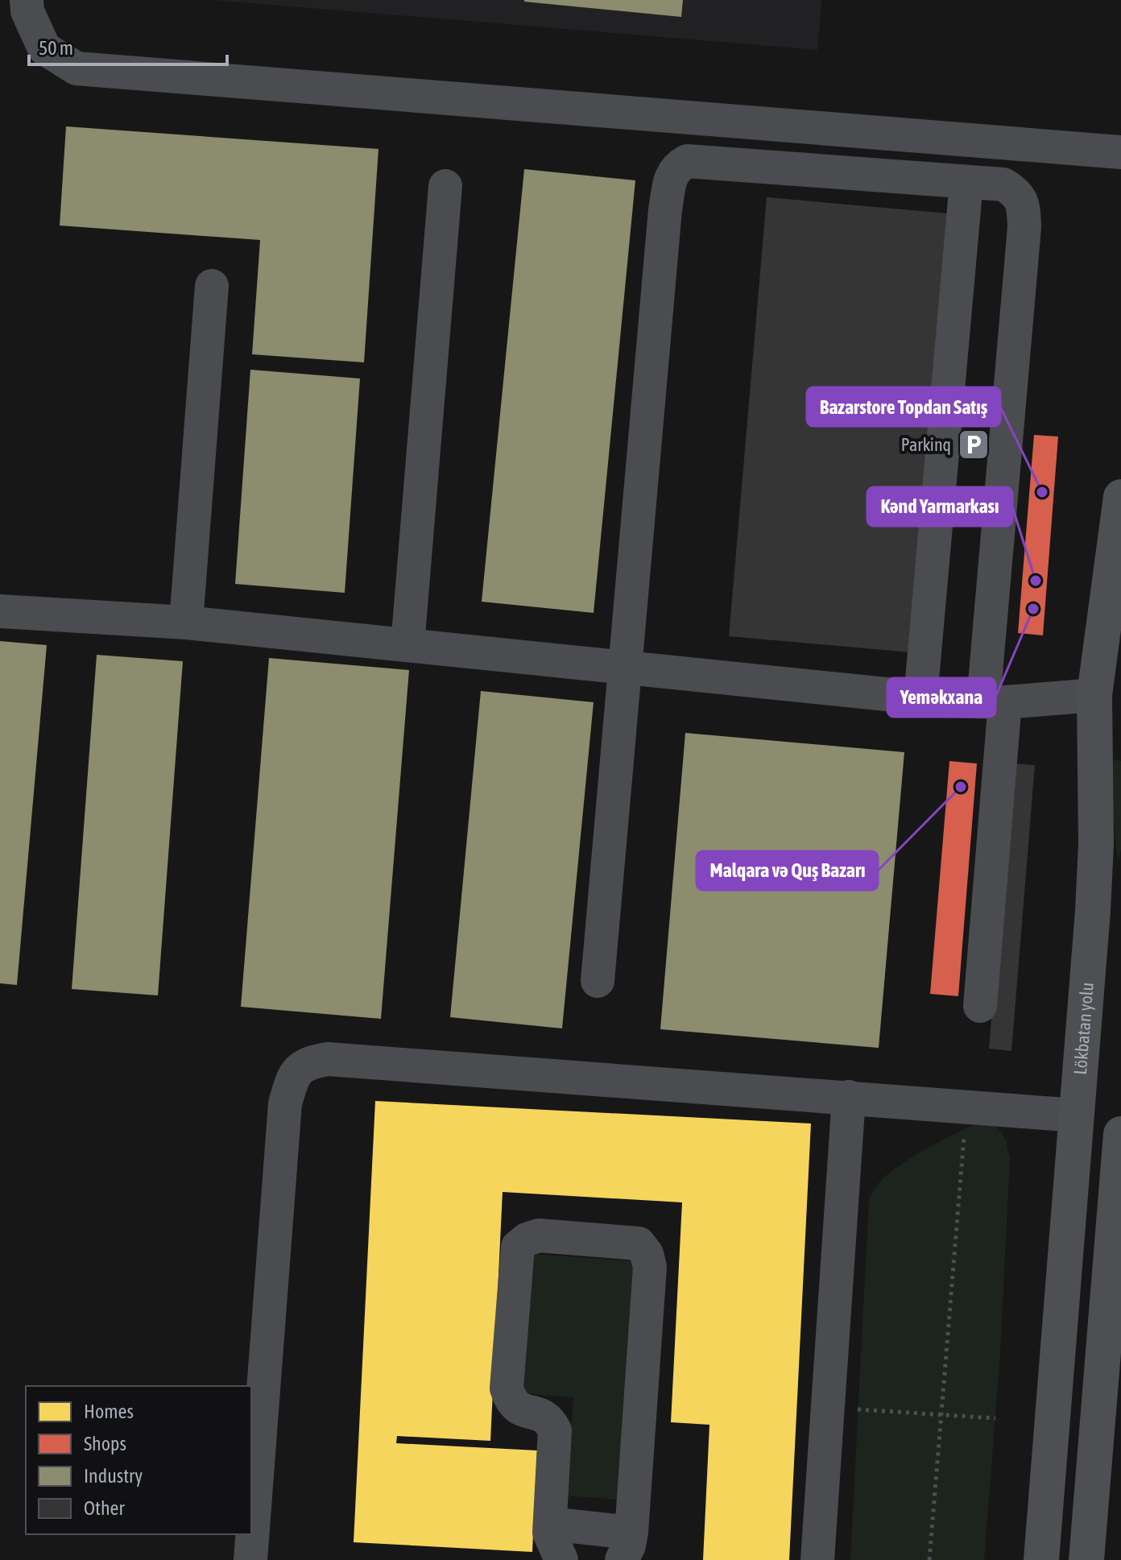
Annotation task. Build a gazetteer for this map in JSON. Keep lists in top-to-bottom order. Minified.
{"streets":{"main road":["Lökbatan yolu"]},"places":{"parking":["Parkinq"],"other":["Bazarstore Topdan Satış","Kənd Yarmarkası","Yeməkxana","Malqara və Quş Bazarı"]},"legend":["Homes","Shops","Industry","Other"],"scale_bar":"50 m"}
